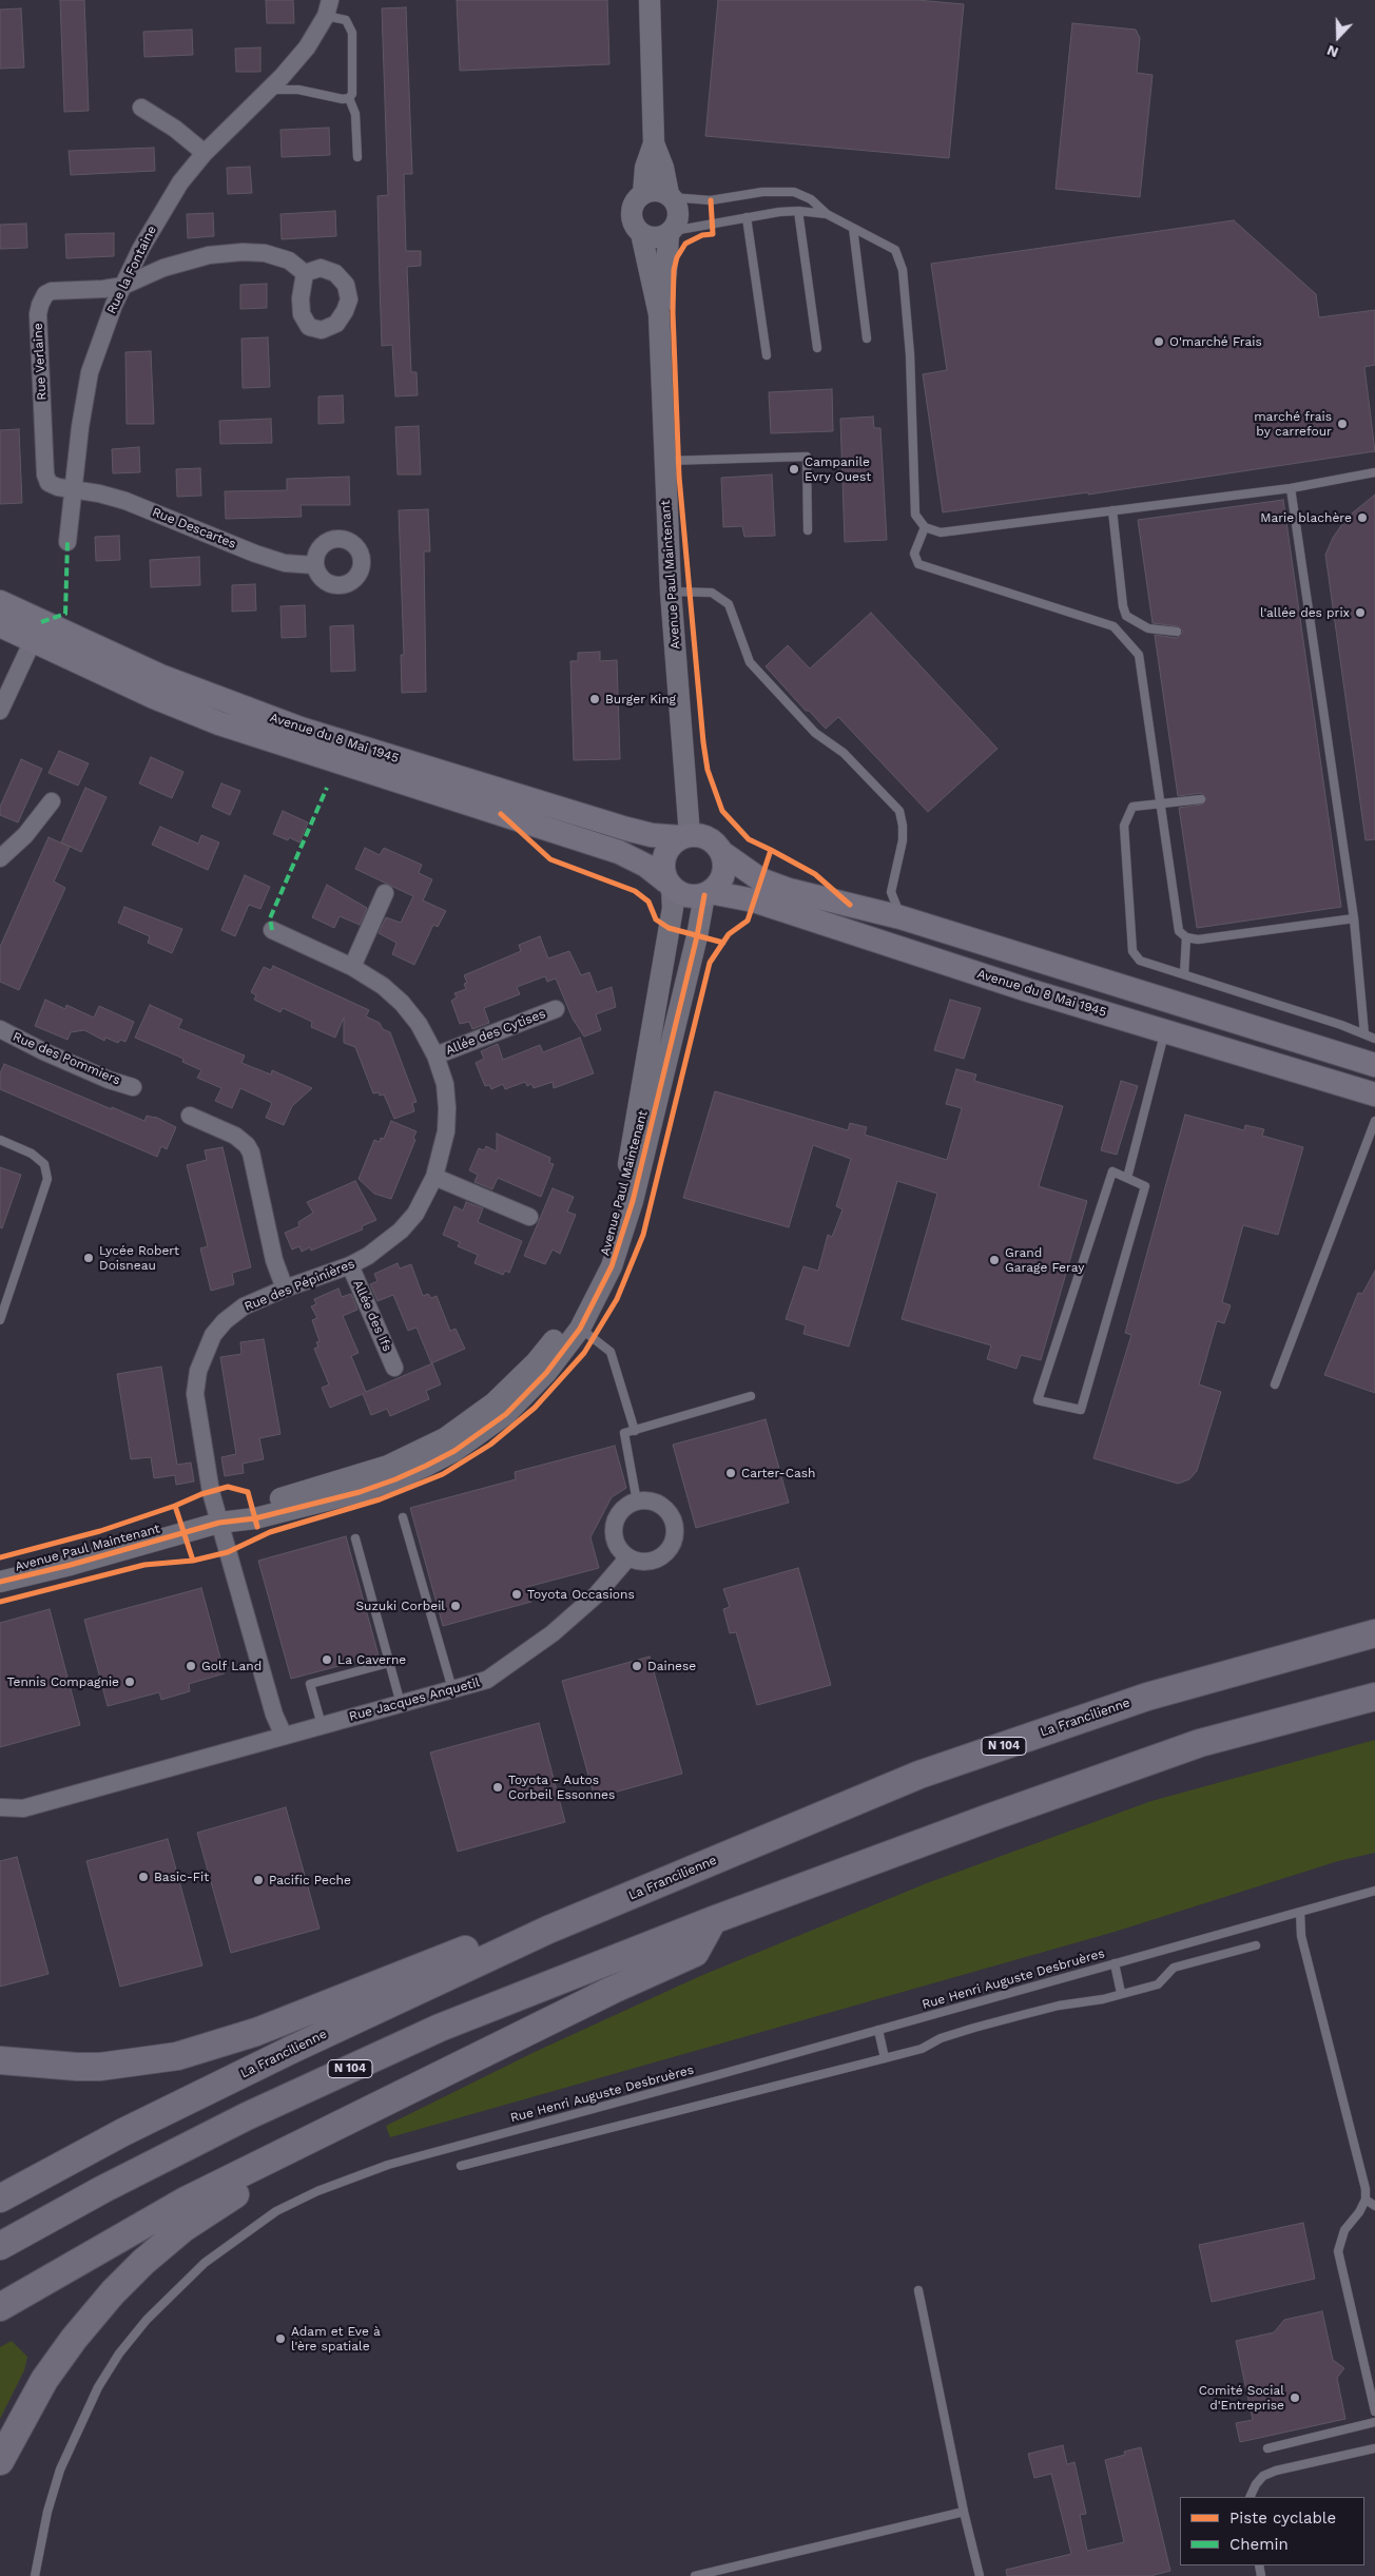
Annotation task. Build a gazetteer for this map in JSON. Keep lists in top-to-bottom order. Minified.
{"streets":{"highway":["La Francilienne","N 104"],"main road":["Avenue du 8 Mai 1945"],"street":["Rue la Fontaine","Rue Verlaine","Rue Descartes","Avenue Paul Maintenant","Allée des Cytises","Rue des Pommiers","Rue des Pépinières","Allée des Ifs","Rue Jacques Anquetil"],"lane":["Rue Henri Auguste Desbruères"]},"crossings":[["Rue la Fontaine","Rue Verlaine"],["Rue la Fontaine","Rue Descartes"],["Rue Verlaine","Rue Descartes"],["Avenue Paul Maintenant","Avenue du 8 Mai 1945"],["Avenue Paul Maintenant","Rue des Pépinières"],["Allée des Cytises","Rue des Pépinières"],["Rue des Pépinières","Allée des Ifs"]],"places":["O'marché Frais","marché frais by carrefour","Campanile Evry Ouest","Marie blachère","l'allée des prix","Burger King","Lycée Robert Doisneau","Grand Garage Feray","Carter-Cash","Toyota Occasions","Suzuki Corbeil","La Caverne","Golf Land","Dainese","Tennis Compagnie","Toyota - Autos Corbeil Essonnes","Basic-Fit","Pacific Peche","Adam et Eve à l'ère spatiale","Comité Social d'Entreprise"],"legend":["Piste cyclable","Chemin"],"north":"bottom"}
